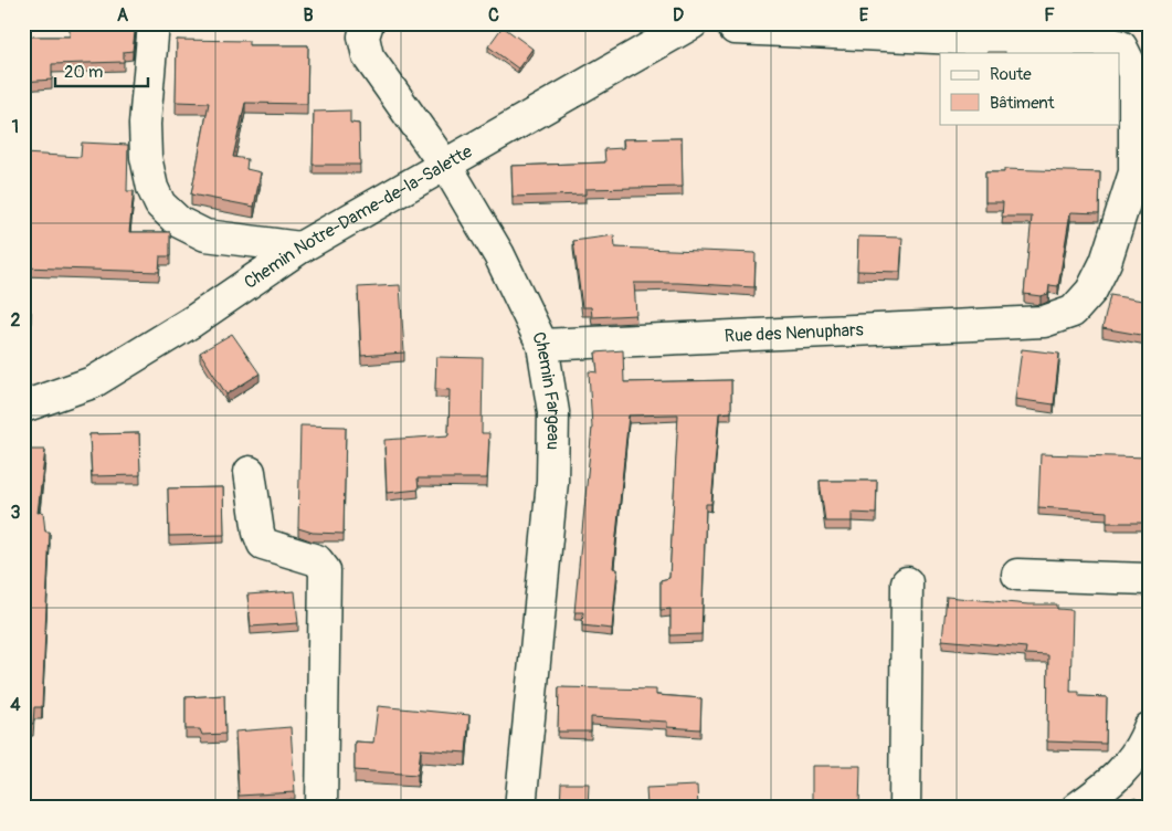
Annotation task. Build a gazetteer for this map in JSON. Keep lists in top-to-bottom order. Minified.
{"streets":{"street":["Chemin Notre-Dame-de-la-Salette","Rue des Nenuphars","Chemin Fargeau"]},"crossings":[["Chemin Notre-Dame-de-la-Salette","Chemin Fargeau"],["Rue des Nenuphars","Chemin Fargeau"]],"legend":["Route","Bâtiment"],"scale_bar":"20 m","grid":{"columns":["A","B","C","D","E","F"],"rows":["1","2","3","4"]}}
